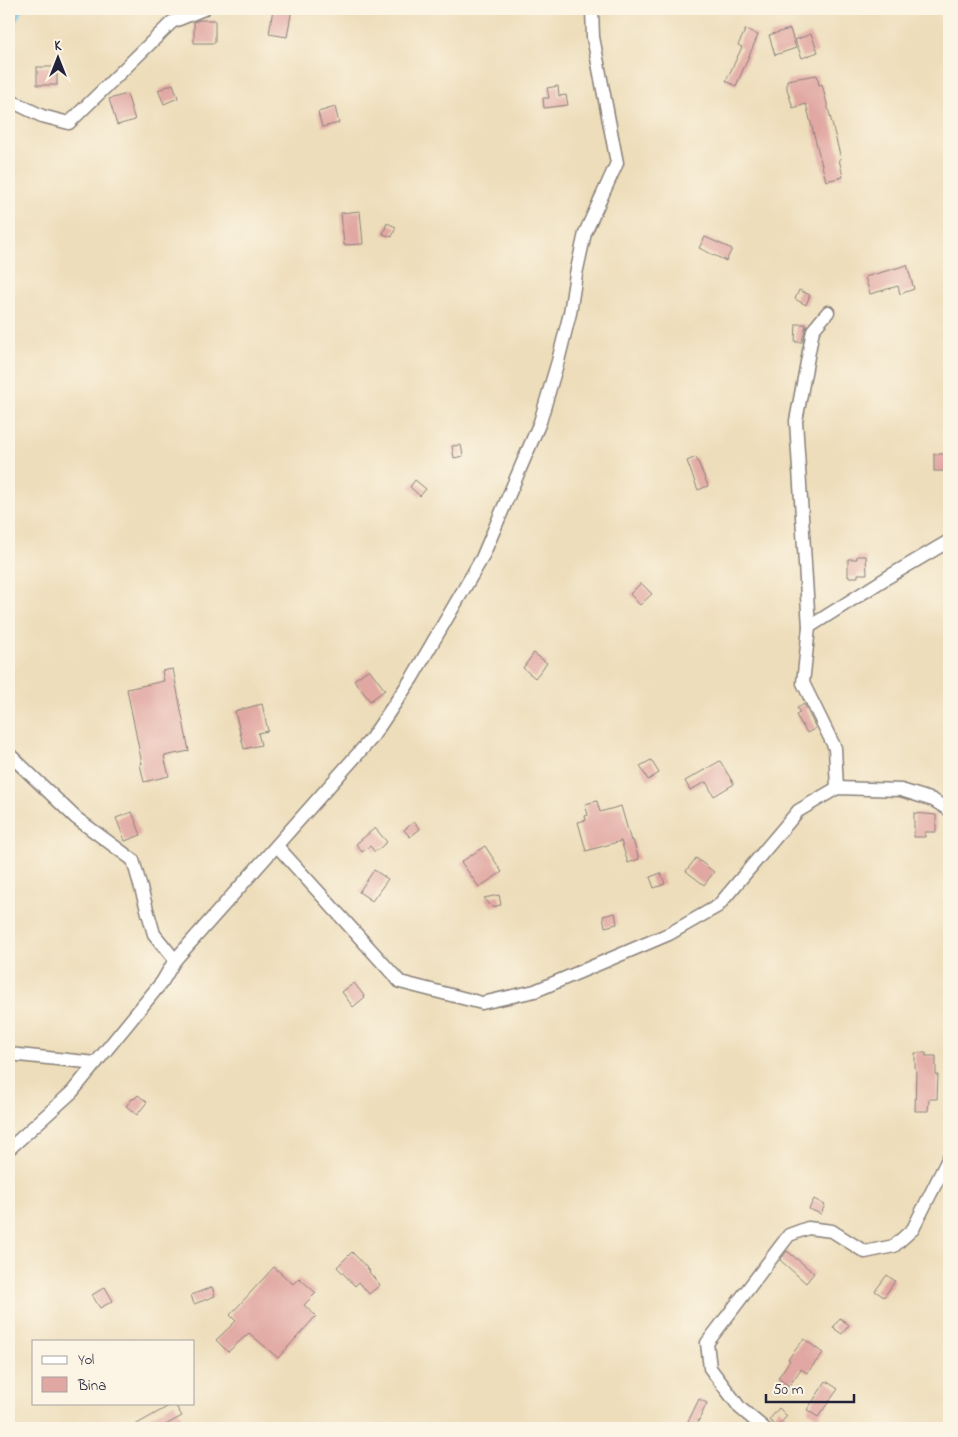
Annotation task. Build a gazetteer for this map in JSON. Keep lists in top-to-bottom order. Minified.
{"legend":["Yol","Bina"],"scale_bar":"50 m","north":"top"}
